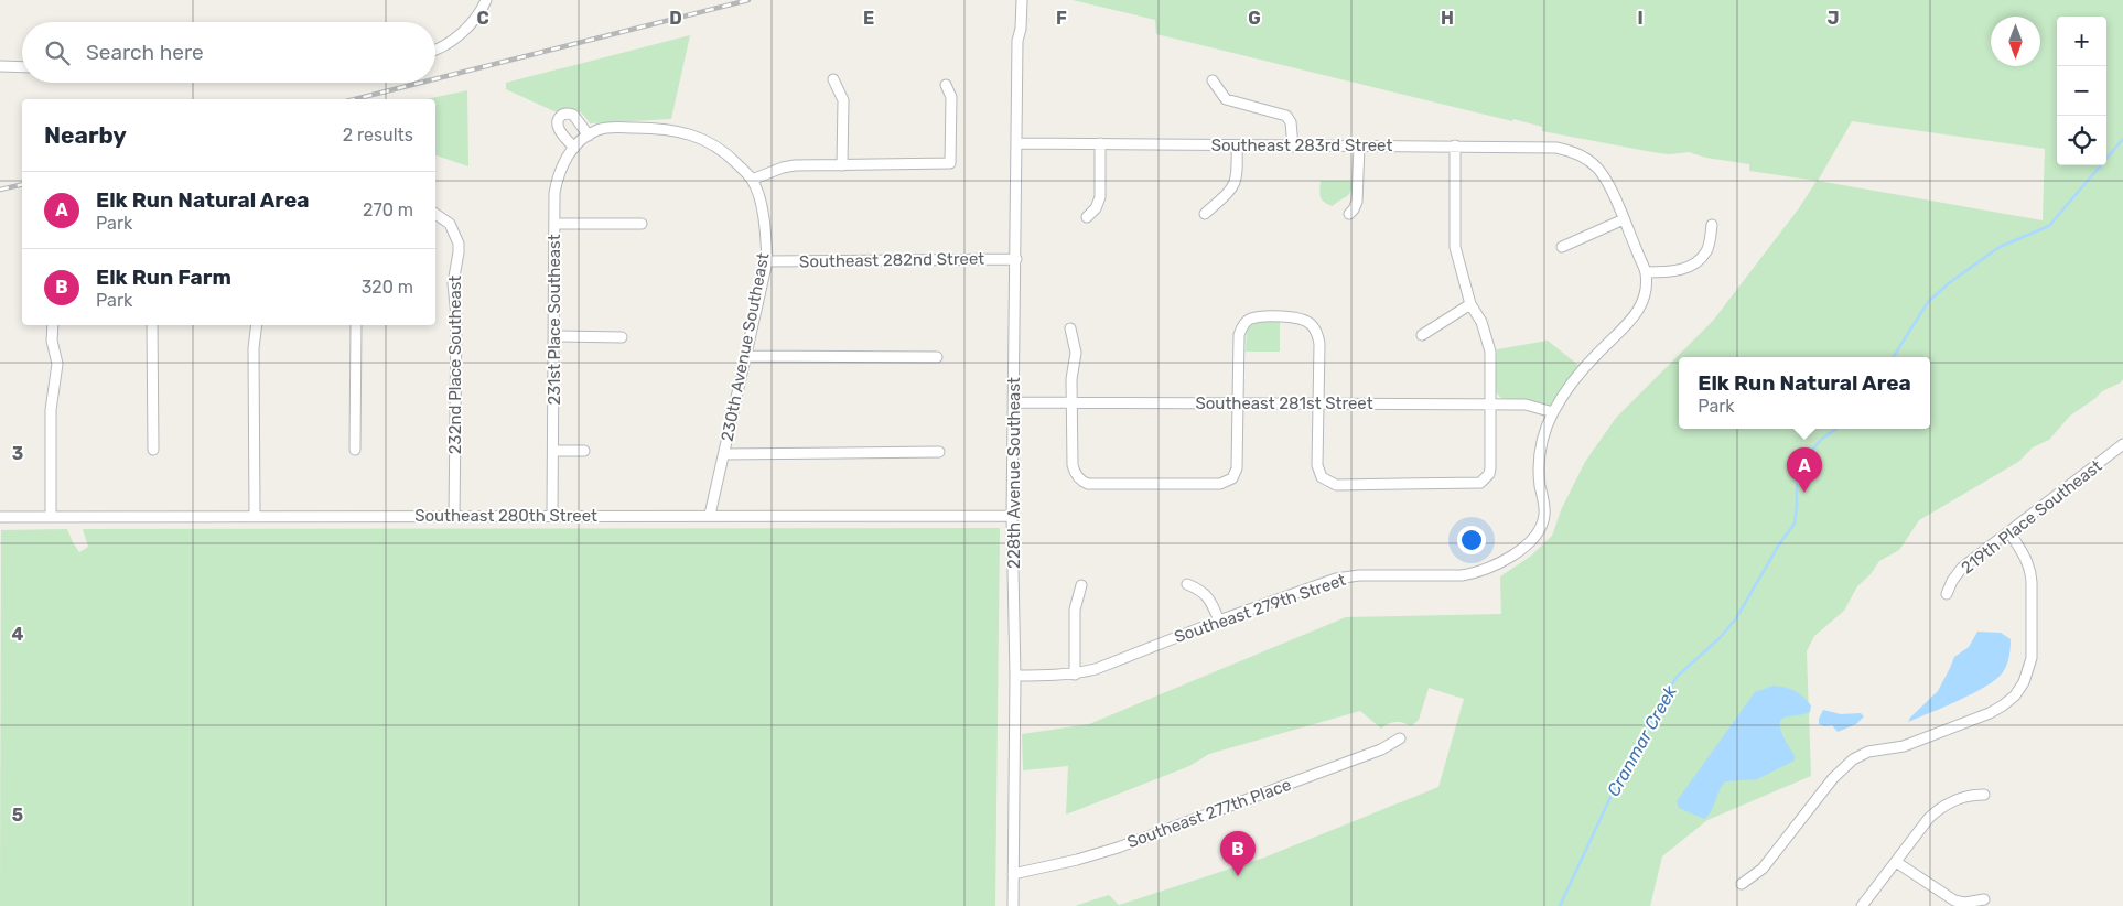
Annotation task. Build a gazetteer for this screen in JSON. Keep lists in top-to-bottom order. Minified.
{"streets":{"street":["Southeast 283rd Street","Southeast 282nd Street","231st Place Southeast","230th Avenue Southeast","232nd Place Southeast","Southeast 281st Street","228th Avenue Southeast","Southeast 280th Street","219th Place Southeast","Southeast 279th Street","Southeast 277th Place"]},"crossings":[["Southeast 283rd Street","228th Avenue Southeast"],["Southeast 282nd Street","230th Avenue Southeast"],["Southeast 282nd Street","228th Avenue Southeast"],["231st Place Southeast","Southeast 280th Street"],["230th Avenue Southeast","Southeast 280th Street"],["232nd Place Southeast","Southeast 280th Street"],["Southeast 281st Street","228th Avenue Southeast"],["Southeast 281st Street","Southeast 279th Street"],["228th Avenue Southeast","Southeast 280th Street"],["228th Avenue Southeast","Southeast 279th Street"],["228th Avenue Southeast","Southeast 277th Place"]],"water":["Cranmar Creek"],"north":"bottom","page":{"map_buttons":["+","−"],"search":"Search here","heading":["Nearby","2 results"],"list":[{"mark":"A","name":"Elk Run Natural Area","note":"Park","value":"270 m"},{"mark":"B","name":"Elk Run Farm","note":"Park","value":"320 m"}],"popup":["Elk Run Natural Area","Park"],"pins":["A","B"]},"grid":{"columns":["C","D","E","F","G","H","I","J"],"rows":["3","4","5"]}}
